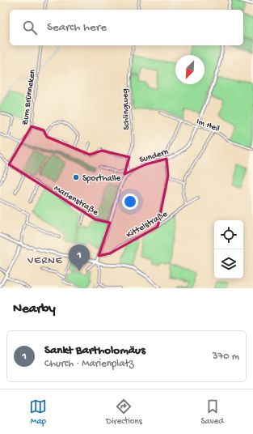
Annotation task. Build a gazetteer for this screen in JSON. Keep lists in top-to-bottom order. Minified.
{"streets":{"street":["Zum Brünneken","Schlingweg","Im Heil","Sundern","Marienstraße","Kittelstraße"]},"crossings":[["Zum Brünneken","Marienstraße"],["Im Heil","Sundern"],["Sundern","Marienstraße"],["Sundern","Kittelstraße"]],"districts":["VERNE"],"places":["Sporthalle"],"north":"bottom left","page":{"search":"Search here","pins":"1","heading":"Nearby","list":[{"mark":"1","name":"Sankt Bartholomäus","note":"Church · Marienplatz","value":"370 m"}],"nav":["Map","Directions","Saved"]}}
